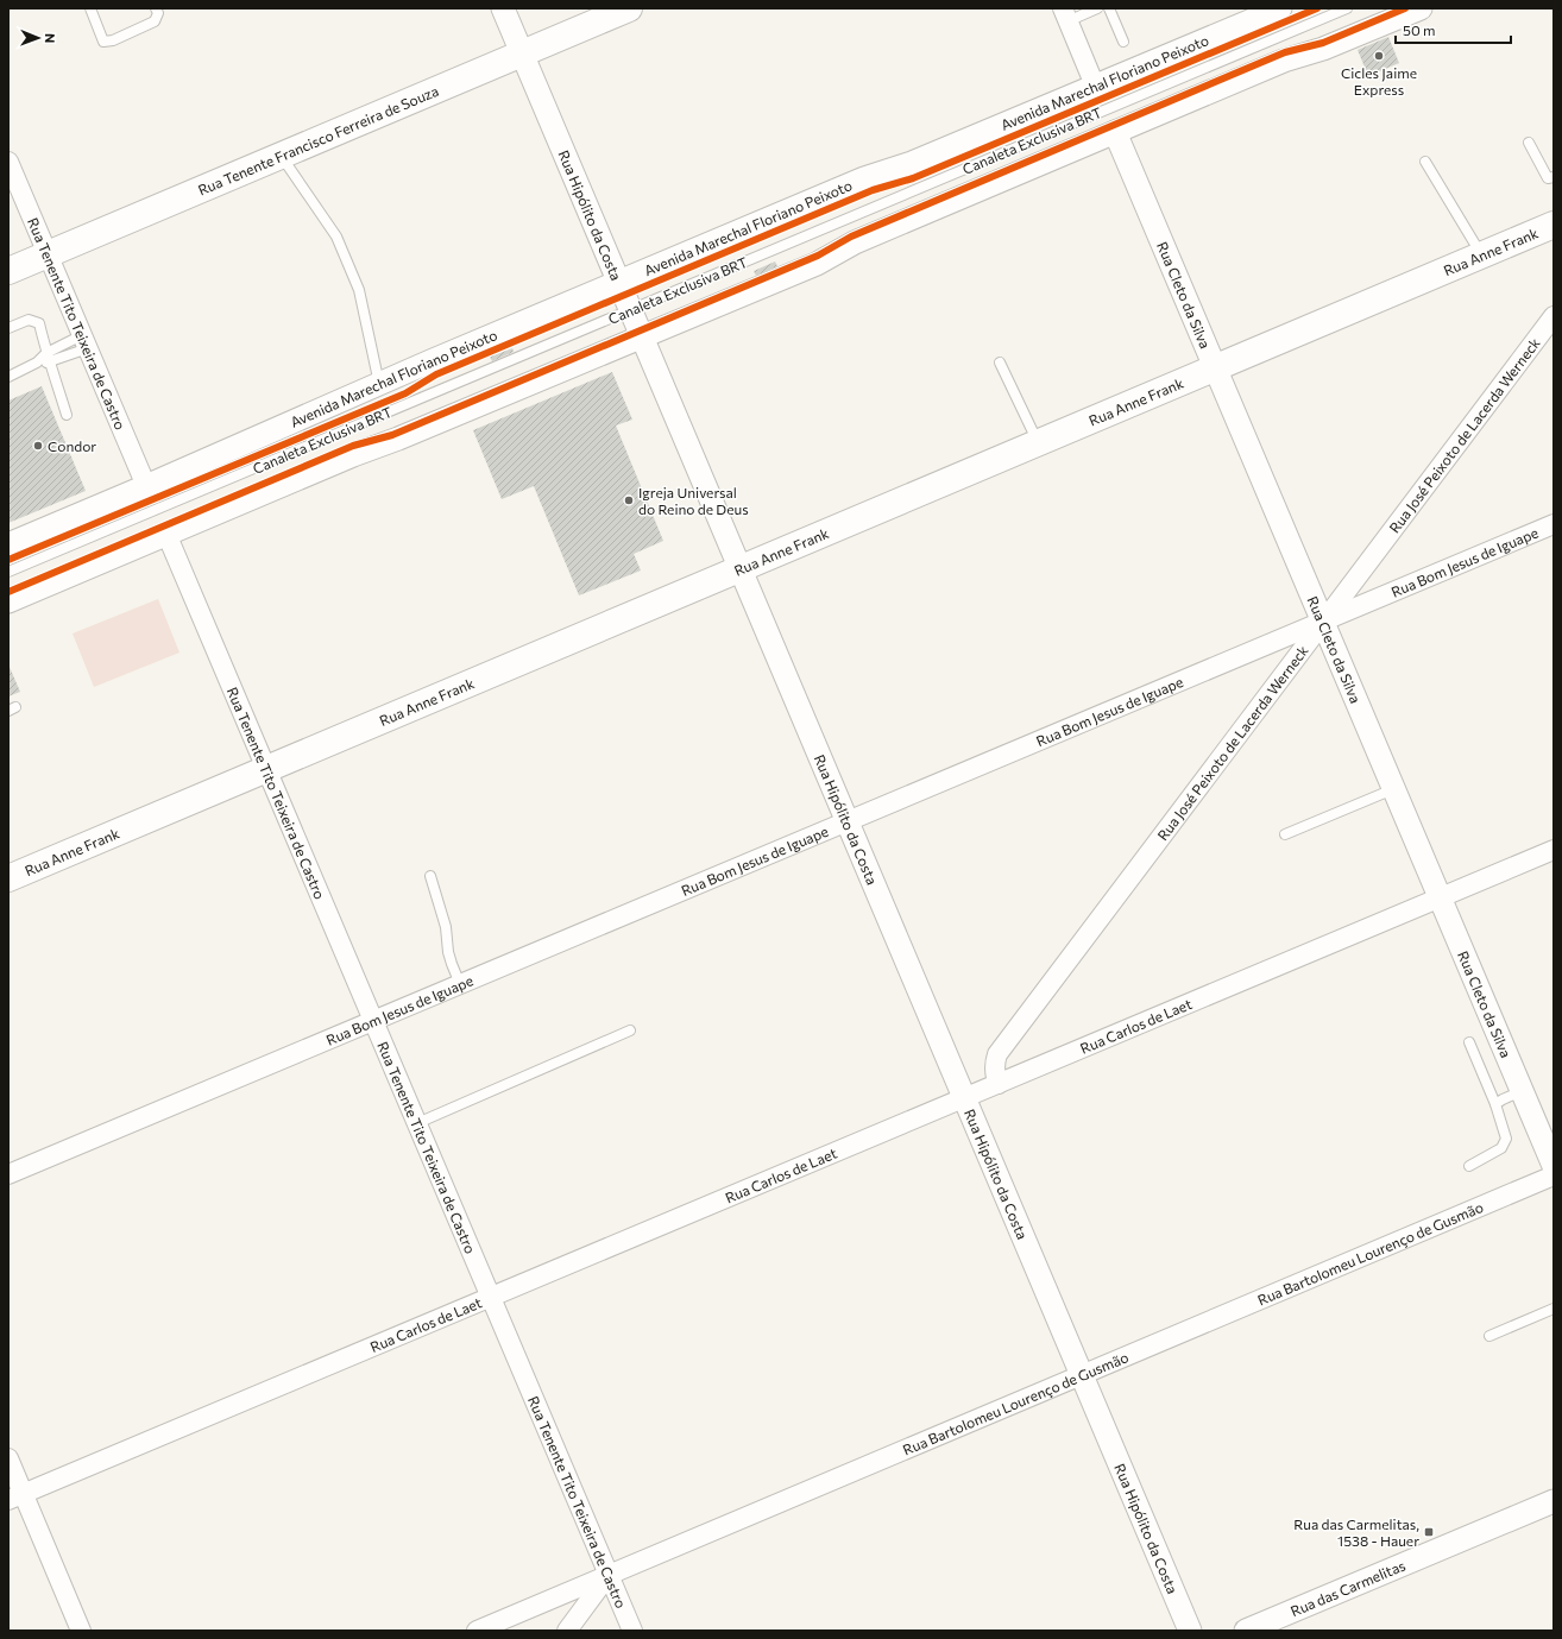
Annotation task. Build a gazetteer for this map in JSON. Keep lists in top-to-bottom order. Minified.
{"streets":{"main road":["Rua Tenente Francisco Ferreira de Souza","Rua Anne Frank"],"street":["Avenida Marechal Floriano Peixoto","Rua Hipólito da Costa","Rua Cleto da Silva","Rua Tenente Tito Teixeira de Castro","Rua José Peixoto de Lacerda Werneck","Rua Bom Jesus de Iguape","Rua Carlos de Laet","Rua Bartolomeu Lourenço de Gusmão","Rua das Carmelitas"],"lane":["Canaleta Exclusiva BRT"]},"crossings":[["Avenida Marechal Floriano Peixoto","Rua Hipólito da Costa"],["Avenida Marechal Floriano Peixoto","Rua Tenente Tito Teixeira de Castro"],["Rua Tenente Francisco Ferreira de Souza","Rua Hipólito da Costa"],["Rua Tenente Francisco Ferreira de Souza","Rua Tenente Tito Teixeira de Castro"],["Canaleta Exclusiva BRT","Rua Hipólito da Costa"],["Rua Hipólito da Costa","Rua Anne Frank"],["Rua Hipólito da Costa","Rua Bom Jesus de Iguape"],["Rua Hipólito da Costa","Rua Carlos de Laet"],["Rua Hipólito da Costa","Rua Bartolomeu Lourenço de Gusmão"],["Rua Anne Frank","Rua Cleto da Silva"],["Rua Anne Frank","Rua Tenente Tito Teixeira de Castro"],["Rua Cleto da Silva","Rua José Peixoto de Lacerda Werneck"],["Rua Cleto da Silva","Rua Bom Jesus de Iguape"],["Rua Cleto da Silva","Rua Carlos de Laet"],["Rua Tenente Tito Teixeira de Castro","Rua Bom Jesus de Iguape"],["Rua Tenente Tito Teixeira de Castro","Rua Carlos de Laet"],["Rua Tenente Tito Teixeira de Castro","Rua Bartolomeu Lourenço de Gusmão"],["Rua José Peixoto de Lacerda Werneck","Rua Bom Jesus de Iguape"],["Rua José Peixoto de Lacerda Werneck","Rua Carlos de Laet"]],"places":{"other":["Cicles Jaime Express","Condor","Igreja Universal do Reino de Deus"],"transit":["Rua das Carmelitas, 1538 - Hauer"]},"scale_bar":"50 m","north":"right"}
